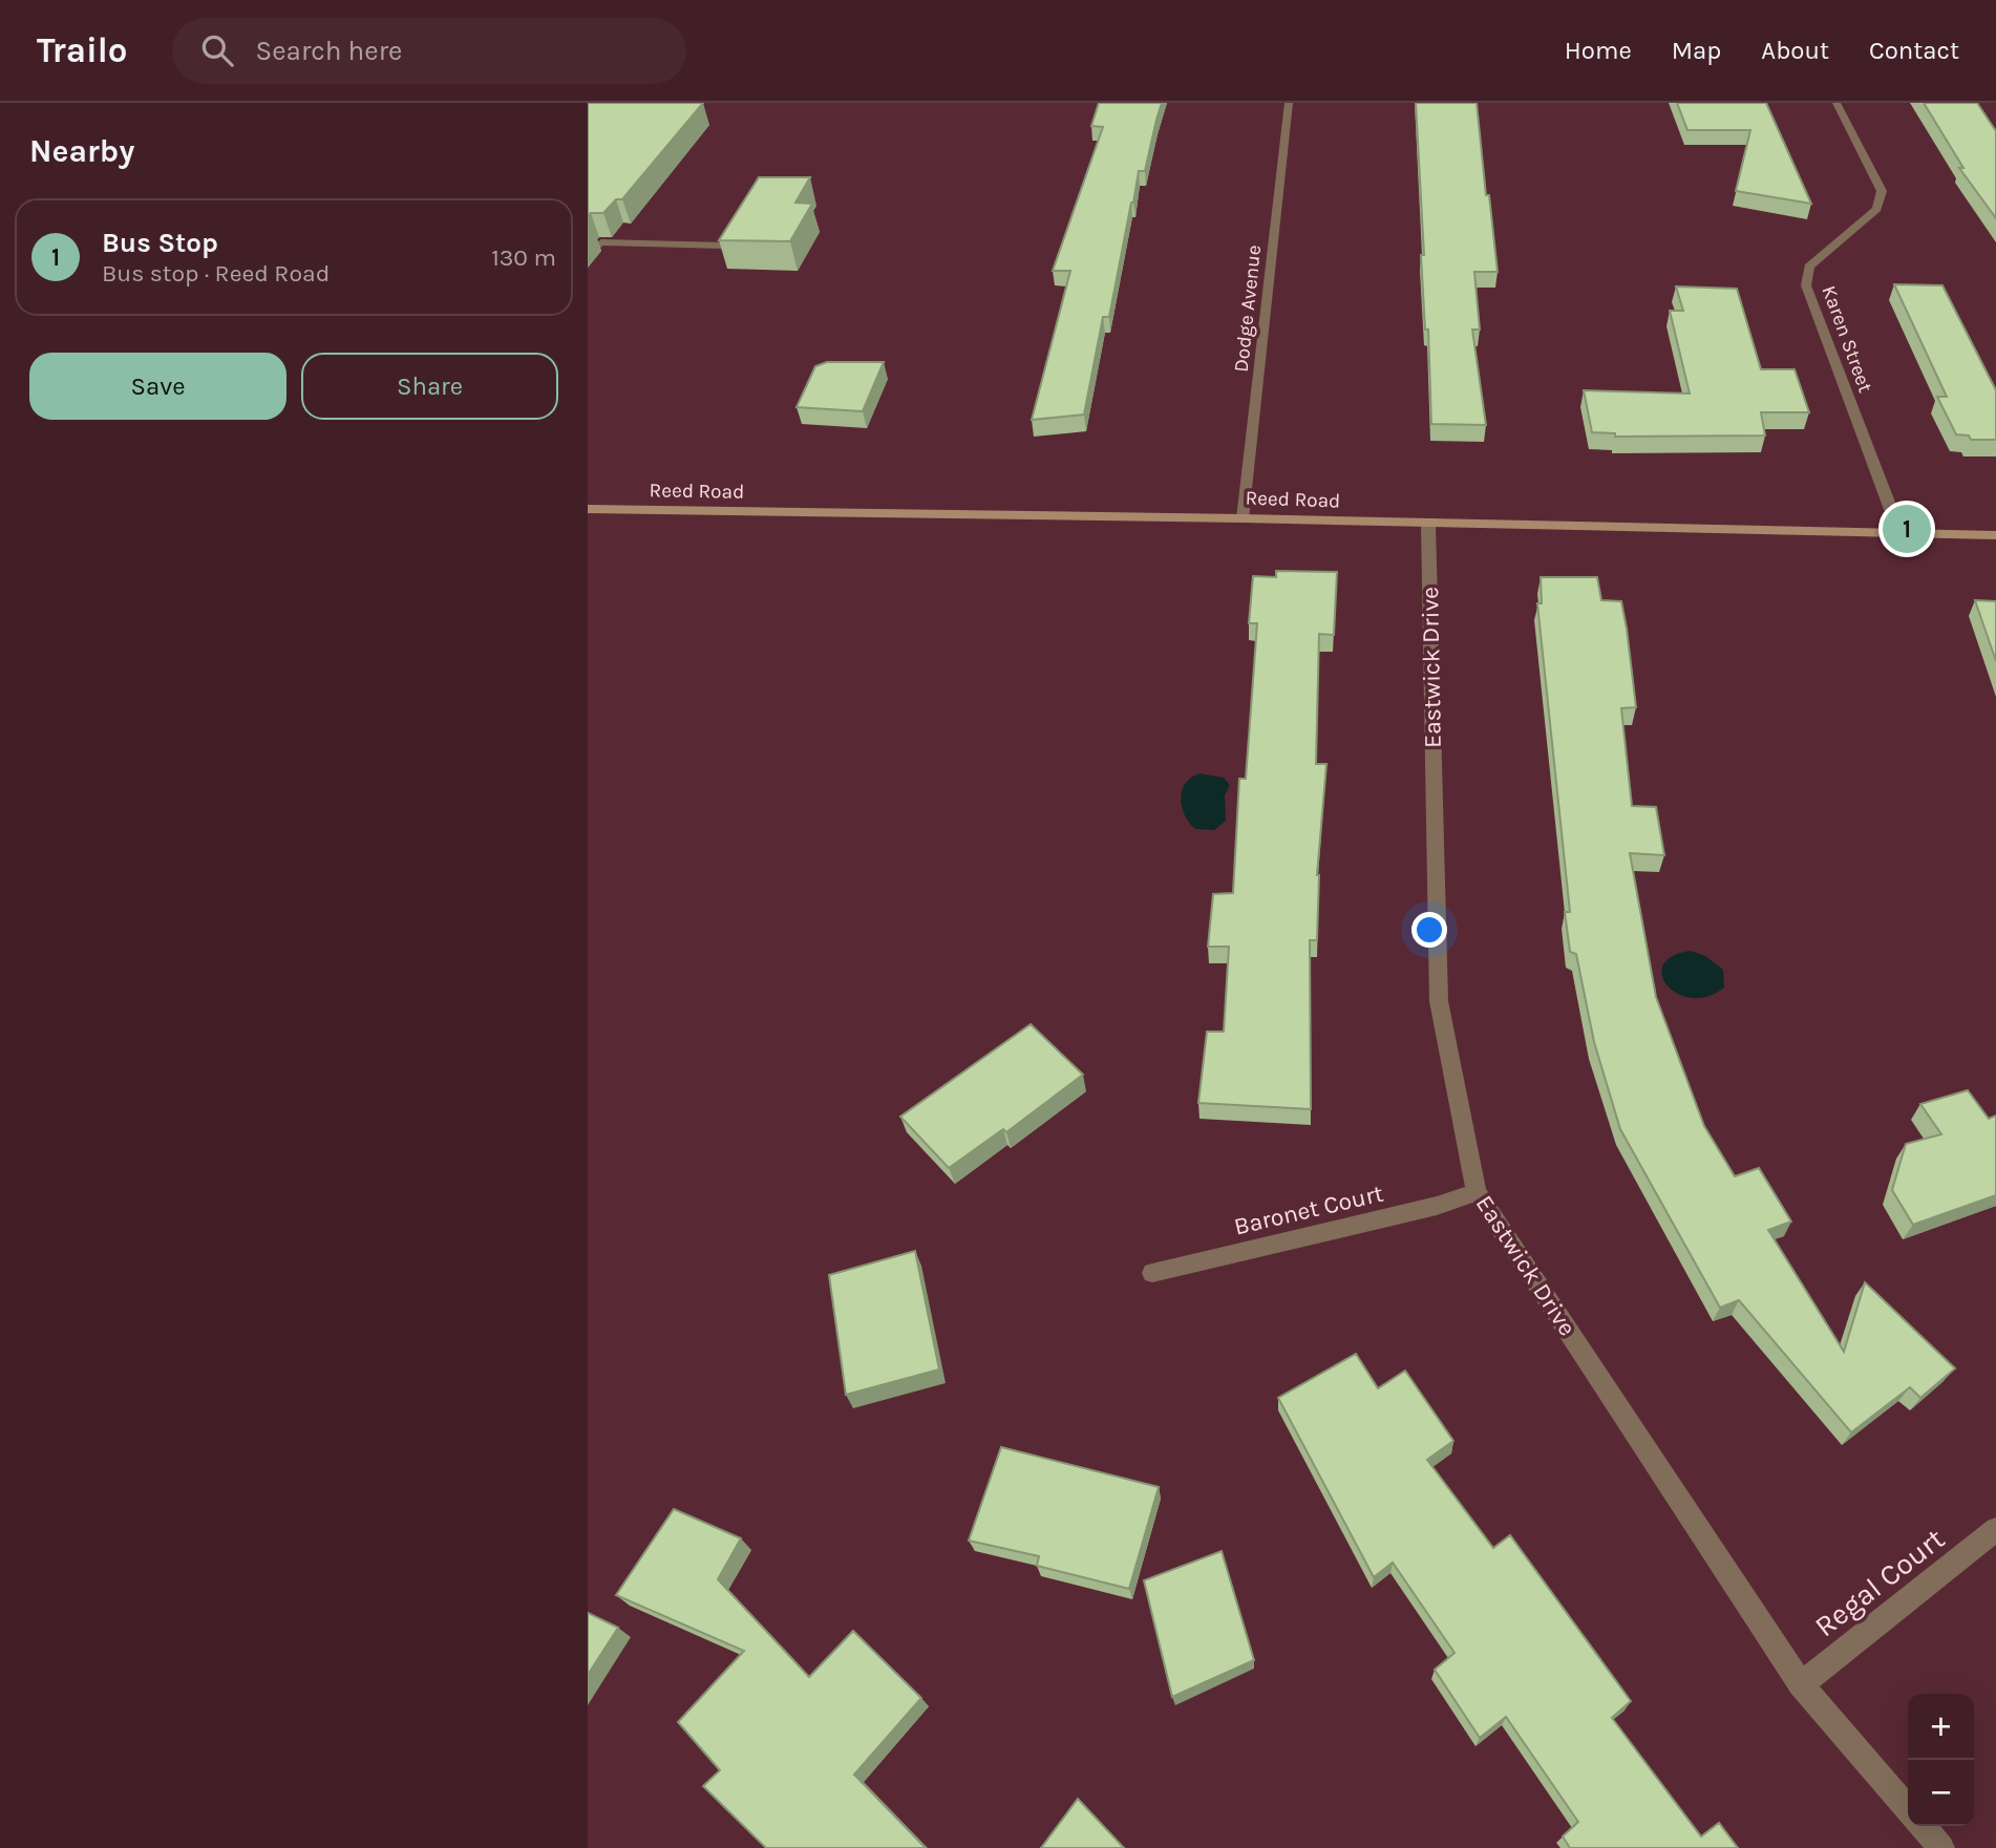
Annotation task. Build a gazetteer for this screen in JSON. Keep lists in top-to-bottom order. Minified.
{"streets":{"main road":["Reed Road"],"street":["Dodge Avenue","Karen Street","Eastwick Drive","Baronet Court","Regal Court"]},"crossings":[["Dodge Avenue","Reed Road"],["Karen Street","Reed Road"],["Reed Road","Eastwick Drive"],["Eastwick Drive","Baronet Court"],["Eastwick Drive","Regal Court"]],"page":{"header":"Trailo","search":"Search here","nav":["Home","Map","About","Contact"],"heading":"Nearby","list":[{"mark":"1","name":"Bus Stop","note":"Bus stop · Reed Road","value":"130 m"}],"buttons":["Save","Share"],"pins":"1","map_buttons":["+","−"]}}
